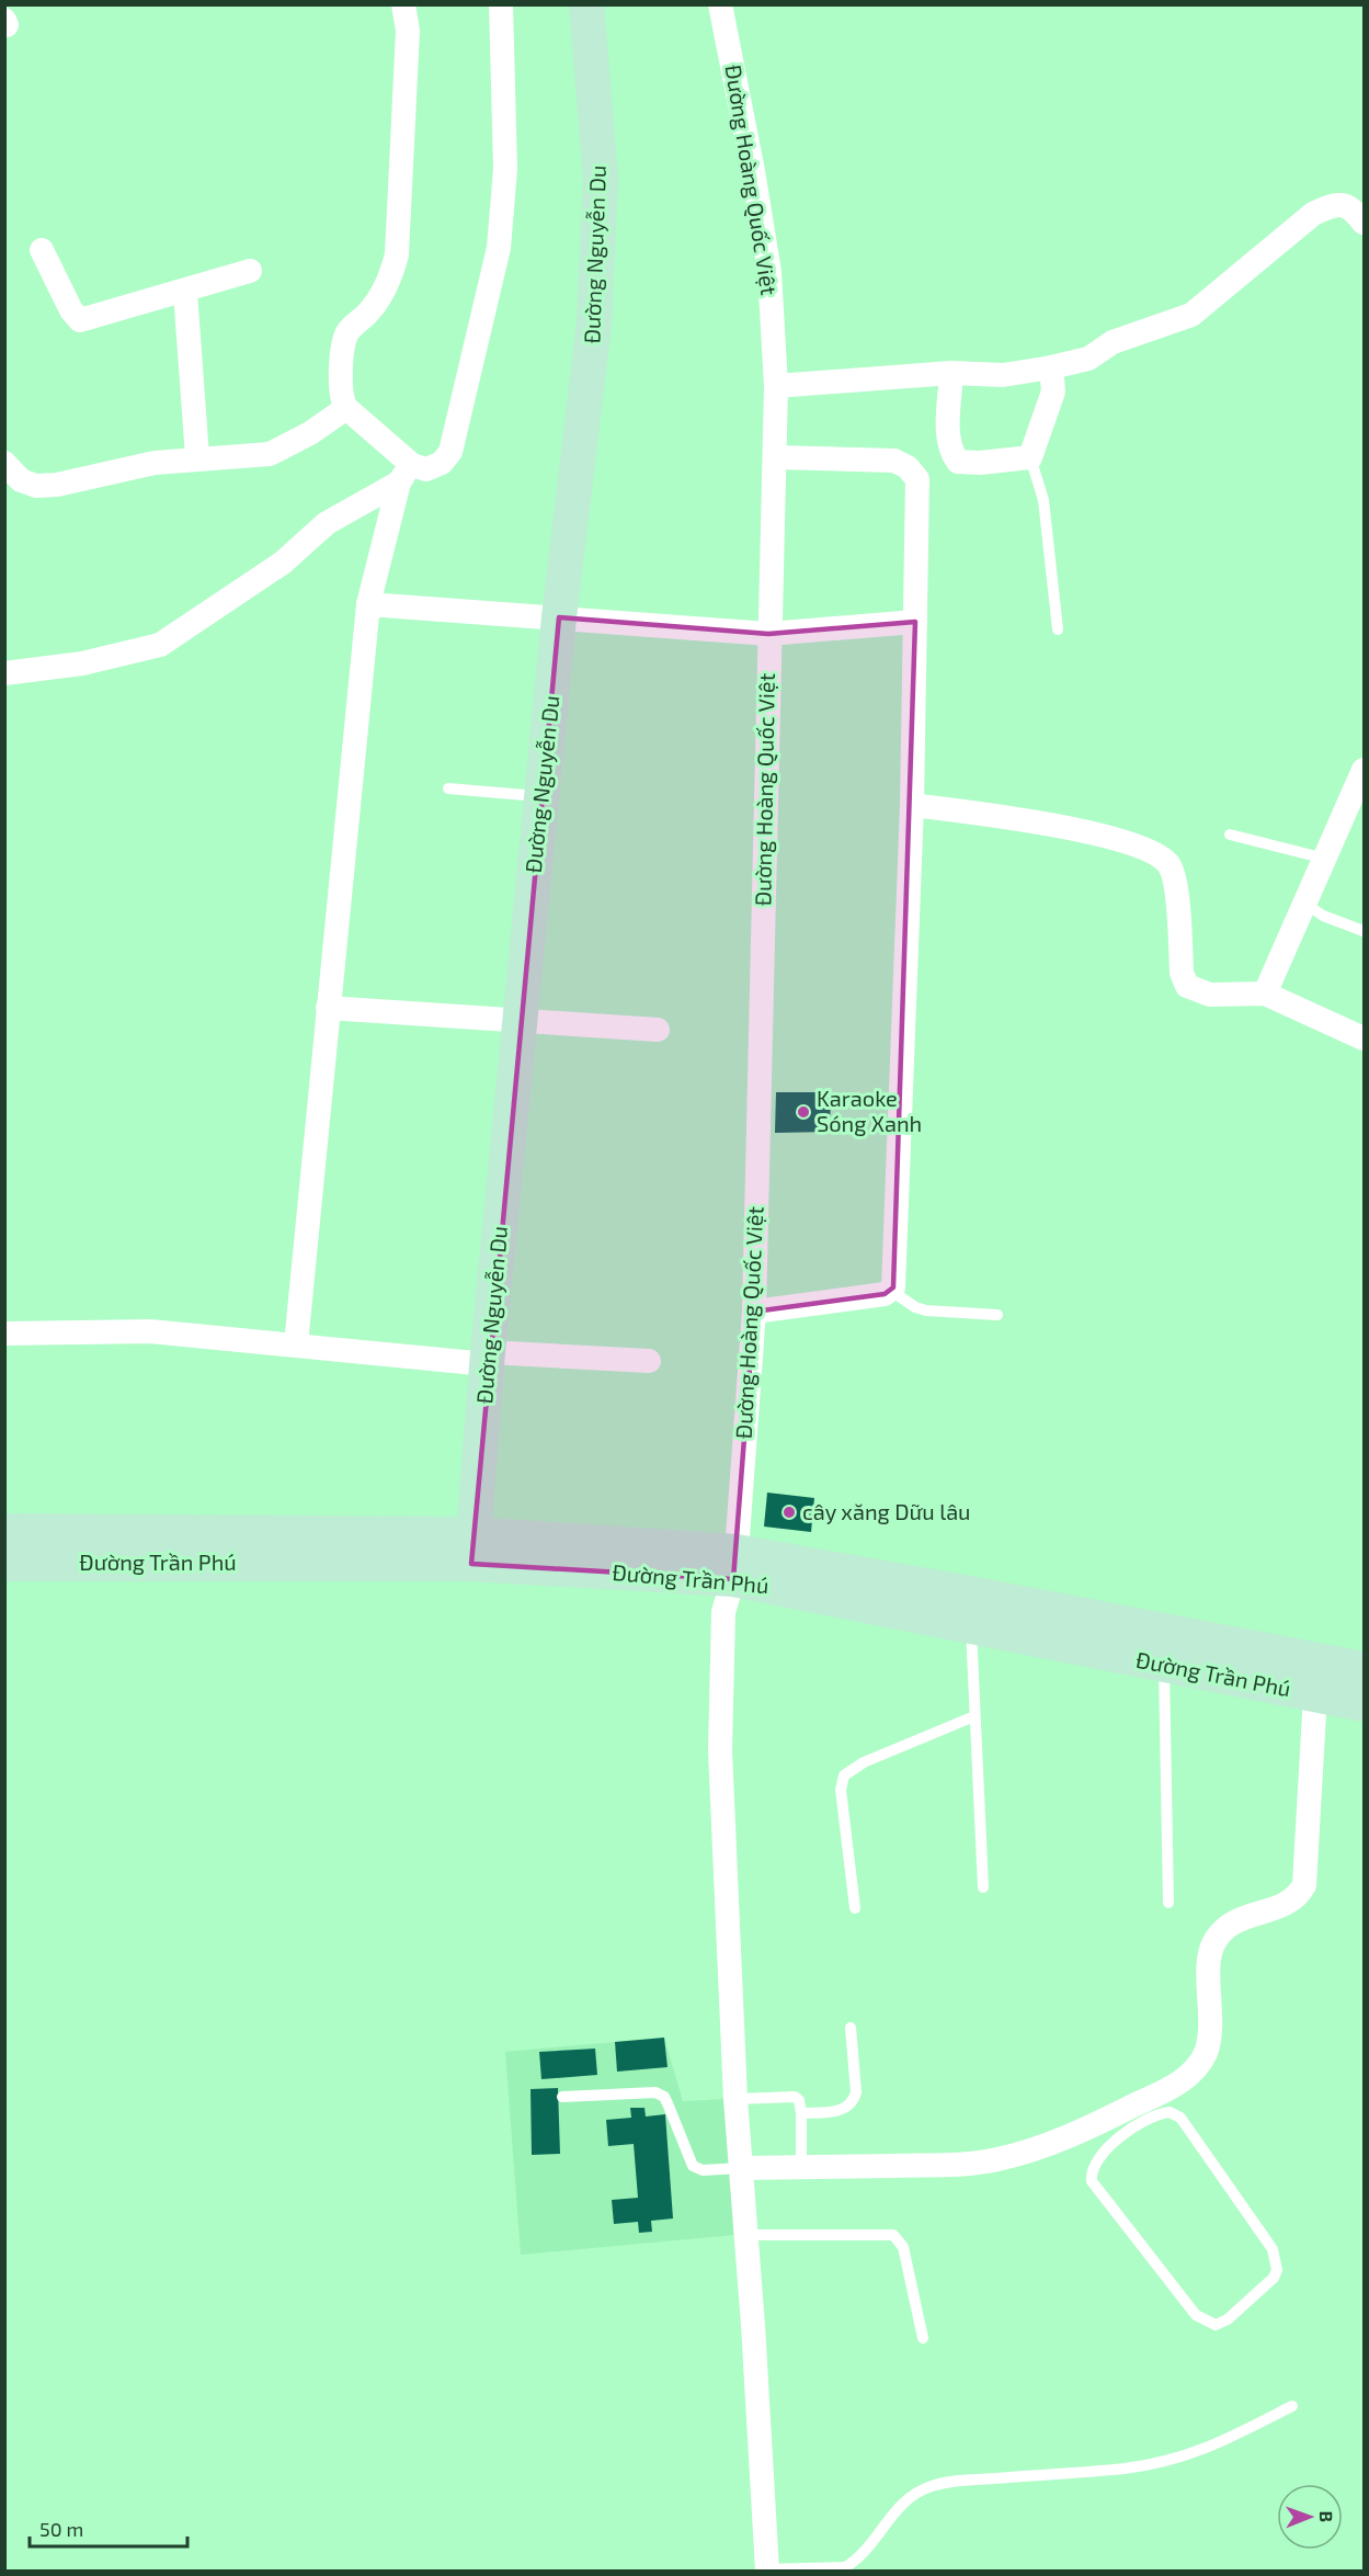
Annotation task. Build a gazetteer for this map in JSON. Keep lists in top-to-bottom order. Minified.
{"streets":{"main road":["Đường Nguyễn Du","Đường Trần Phú"],"street":["Đường Hoàng Quốc Việt"]},"crossings":[["Đường Hoàng Quốc Việt","Đường Trần Phú"],["Đường Nguyễn Du","Đường Trần Phú"]],"places":["Karaoke Sóng Xanh","cây xăng Dữu lâu"],"scale_bar":"50 m","north":"right"}
